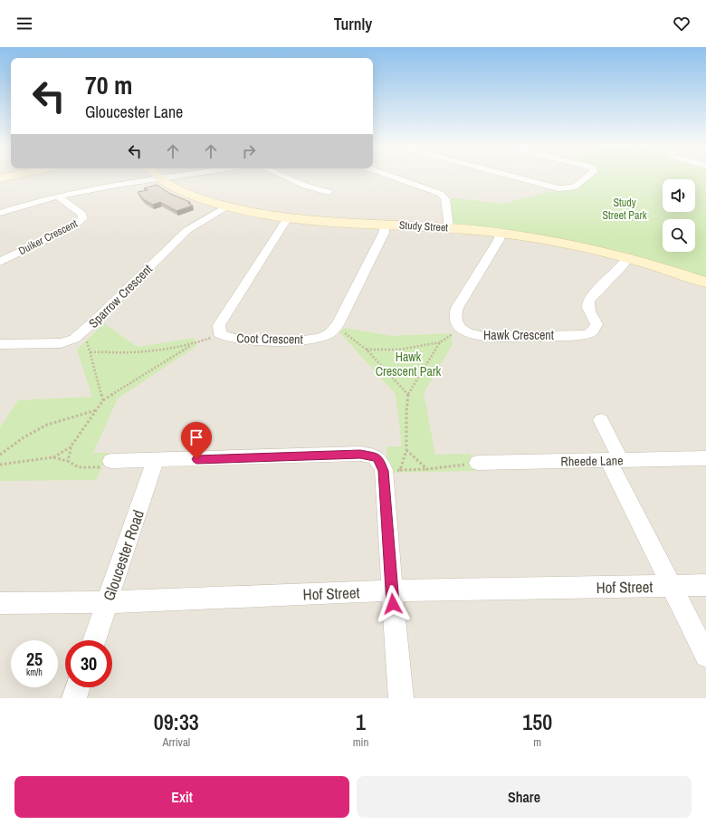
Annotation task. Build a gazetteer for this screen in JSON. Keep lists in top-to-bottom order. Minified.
{"streets":{"street":["Study Street","Duiker Crescent","Sparrow Crescent","Hawk Crescent","Coot Crescent","Rheede Lane","Gloucester Road","Hof Street"]},"crossings":[["Study Street","Sparrow Crescent"],["Study Street","Hawk Crescent"],["Study Street","Coot Crescent"],["Gloucester Road","Hof Street"]],"parks":["Study Street Park","Hawk Crescent Park"],"page":{"header":"Turnly","turn":["70 m","Gloucester Lane"],"speed":"25 km/h","limit":"30","eta":["09:33","Arrival","1","min","150","m"],"buttons":["Exit","Share"]}}
